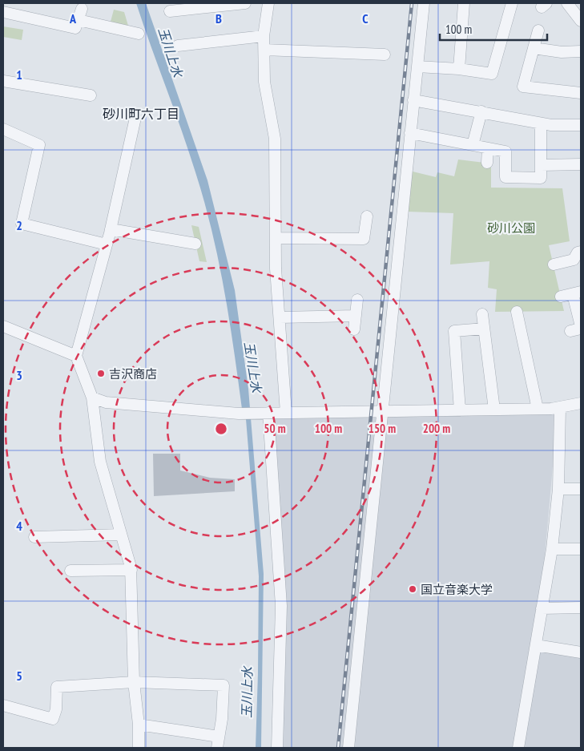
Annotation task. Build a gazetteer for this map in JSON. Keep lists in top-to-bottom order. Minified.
{"districts":["砂川町六丁目"],"water":["玉川上水"],"parks":["砂川公園"],"places":["吉沢商店","国立音楽大学"],"scale_bar":"100 m","grid":{"columns":["A","B","C"],"rows":["1","2","3","4","5"]},"rings":["50 m","100 m","150 m","200 m"]}
